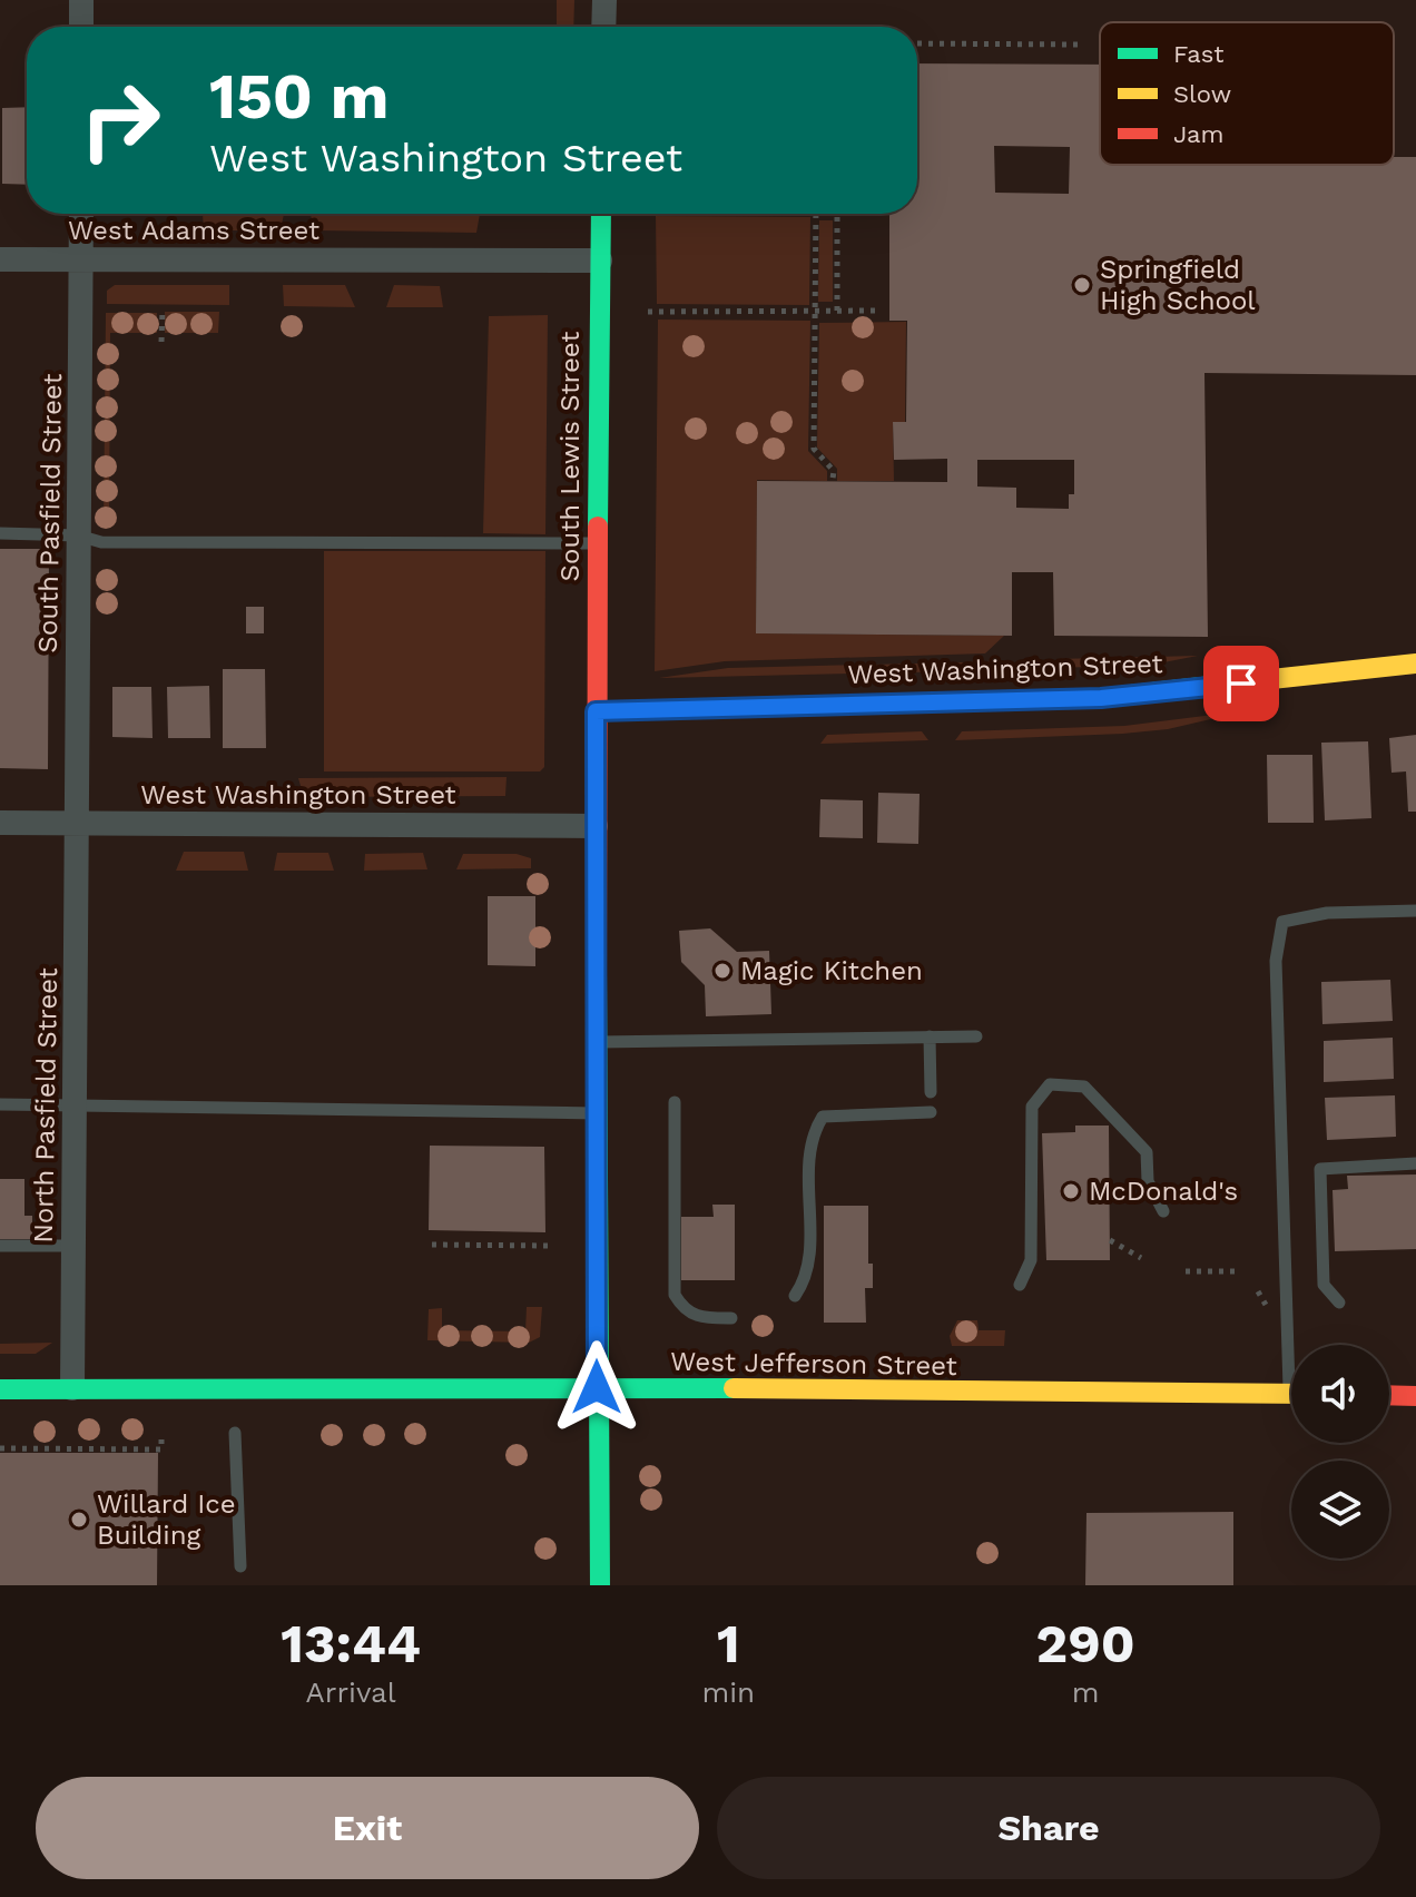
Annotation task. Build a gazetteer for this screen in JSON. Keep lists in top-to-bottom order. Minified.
{"streets":{"street":["West Adams Street","South Lewis Street","South Pasfield Street","West Washington Street","North Pasfield Street","West Jefferson Street"]},"crossings":[["West Adams Street","South Lewis Street"],["West Adams Street","South Pasfield Street"],["South Lewis Street","West Washington Street"],["South Lewis Street","West Jefferson Street"],["South Pasfield Street","West Washington Street"],["South Pasfield Street","North Pasfield Street"],["West Washington Street","North Pasfield Street"],["North Pasfield Street","West Jefferson Street"]],"places":["Springfield High School","Magic Kitchen","McDonald's","Willard Ice Building"],"legend":["Fast","Slow","Jam"],"page":{"turn":["150 m","West Washington Street"],"eta":["13:44","Arrival","1","min","290","m"],"buttons":["Exit","Share"]}}
